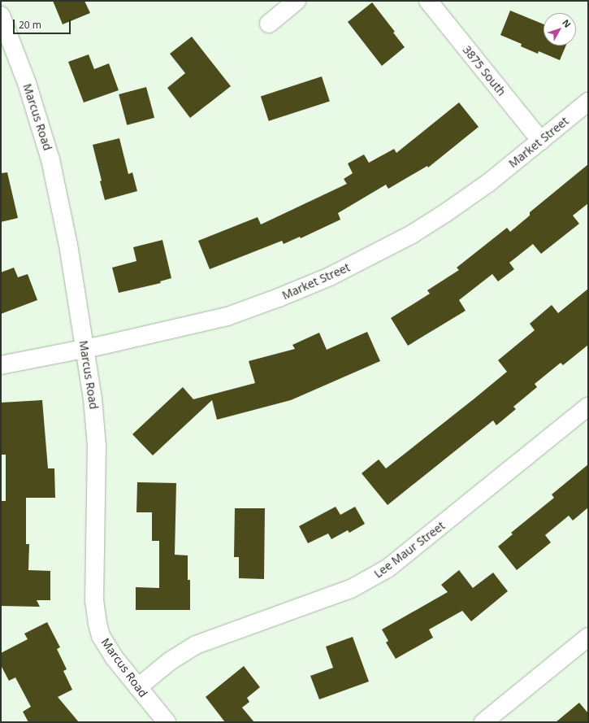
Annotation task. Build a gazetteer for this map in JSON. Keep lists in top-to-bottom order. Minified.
{"streets":{"street":["3875 South","Marcus Road","Market Street","Lee Maur Street"]},"crossings":[["3875 South","Market Street"],["Marcus Road","Market Street"],["Marcus Road","Lee Maur Street"]],"scale_bar":"20 m","north":"top right"}
